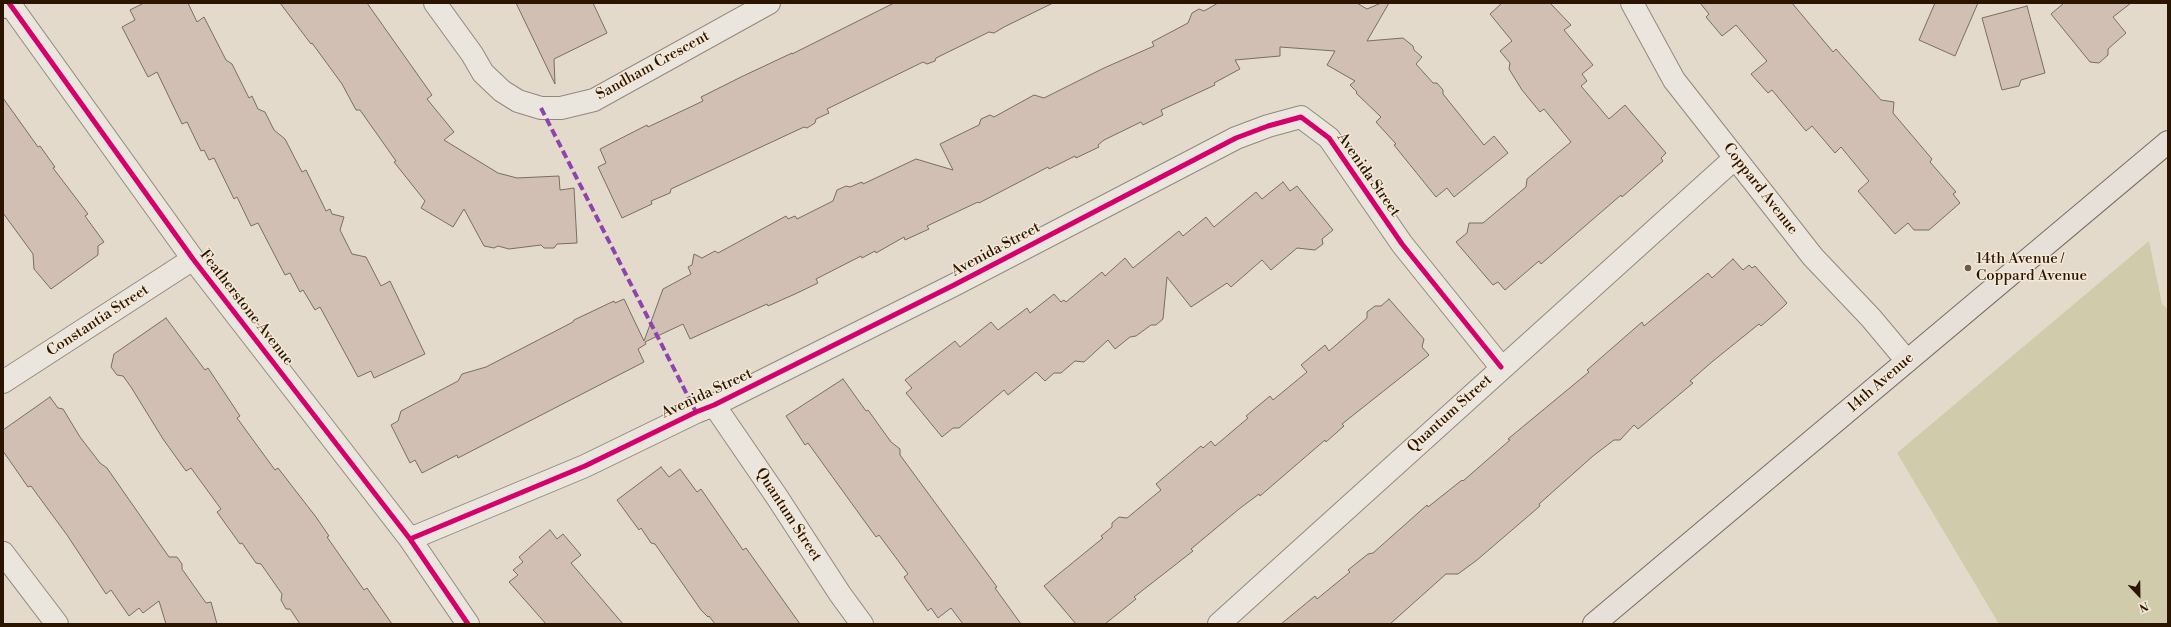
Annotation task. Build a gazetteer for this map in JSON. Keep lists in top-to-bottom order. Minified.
{"streets":{"main road":["14th Avenue"],"street":["Sandham Crescent","Avenida Street","Coppard Avenue","Featherstone Avenue","Constantia Street","Quantum Street"]},"crossings":[["Avenida Street","Featherstone Avenue"],["Avenida Street","Quantum Street"],["Coppard Avenue","14th Avenue"],["Coppard Avenue","Quantum Street"],["Featherstone Avenue","Constantia Street"]],"places":["14th Avenue / Coppard Avenue"],"north":"bottom"}
